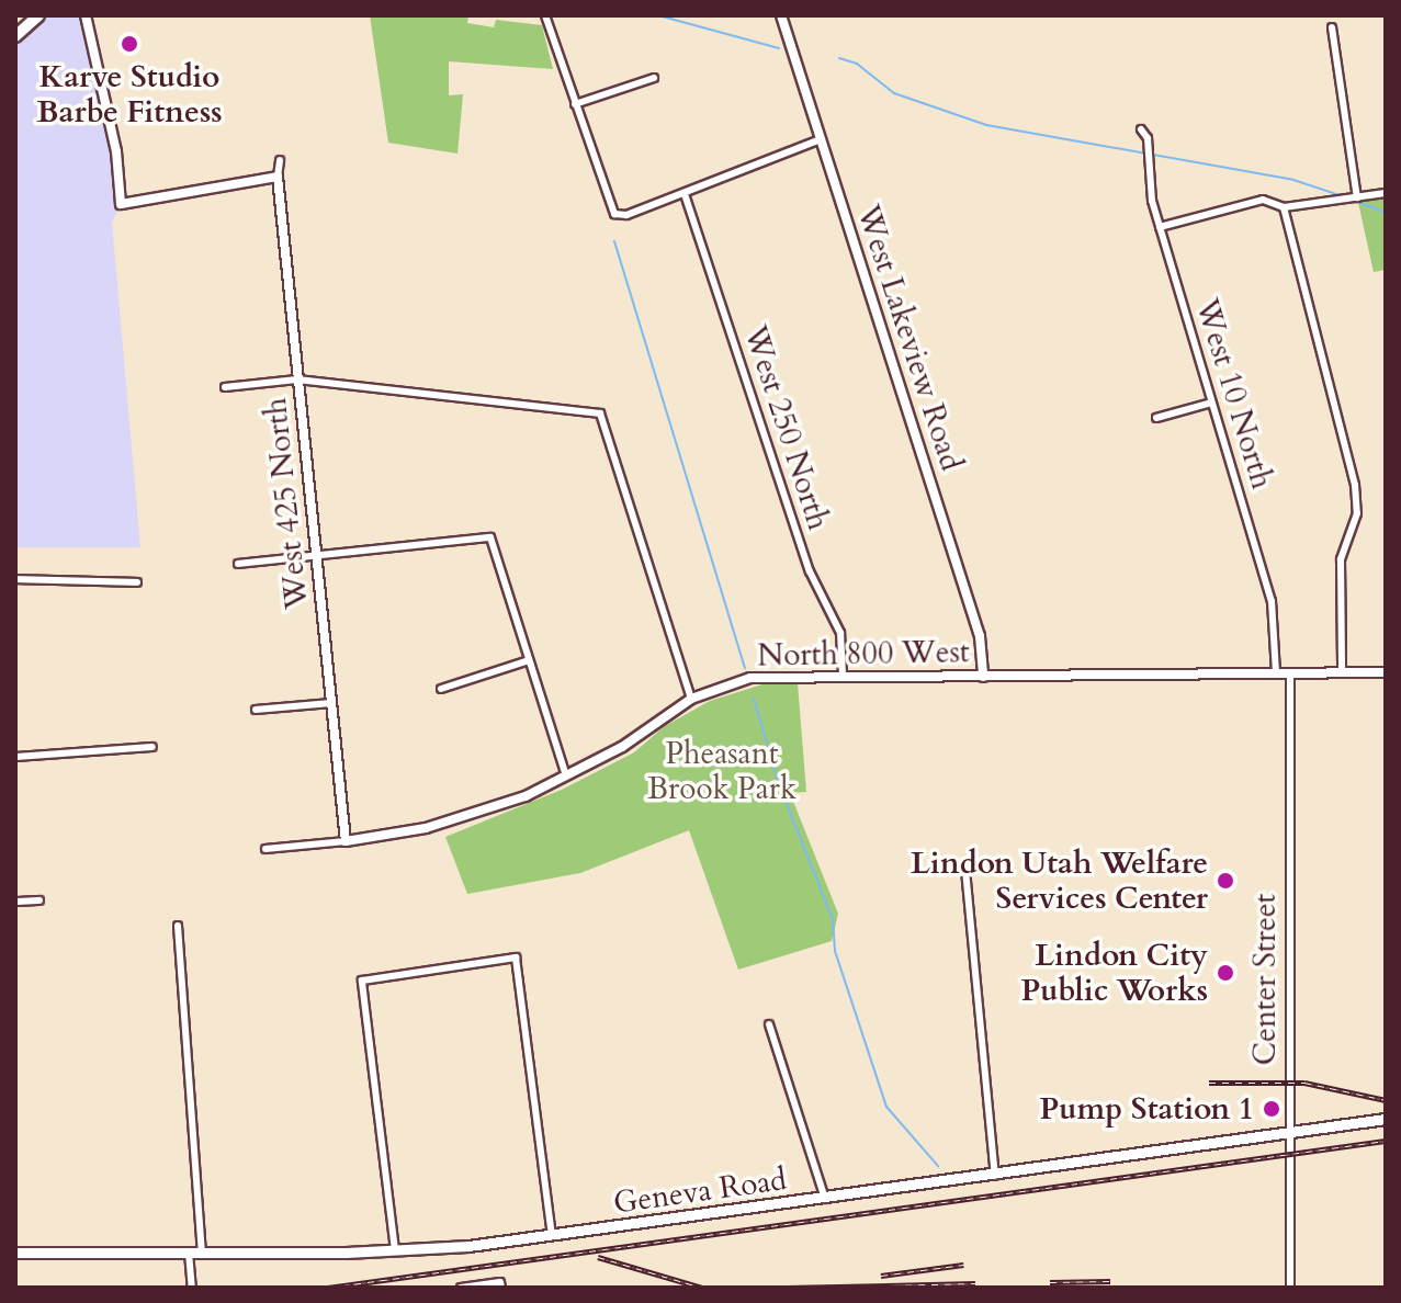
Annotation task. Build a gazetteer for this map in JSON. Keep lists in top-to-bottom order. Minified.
{"streets":{"main road":["Geneva Road"],"street":["West Lakeview Road","West 10 North","West 250 North","West 425 North","North 800 West","Center Street"]},"crossings":[["West Lakeview Road","North 800 West"],["West 10 North","North 800 West"],["West 250 North","North 800 West"],["West 425 North","North 800 West"],["North 800 West","Center Street"],["Center Street","Geneva Road"]],"parks":["Pheasant Brook Park"],"places":["Karve Studio Barbe Fitness","Lindon Utah Welfare Services Center","Lindon City Public Works","Pump Station 1"]}
